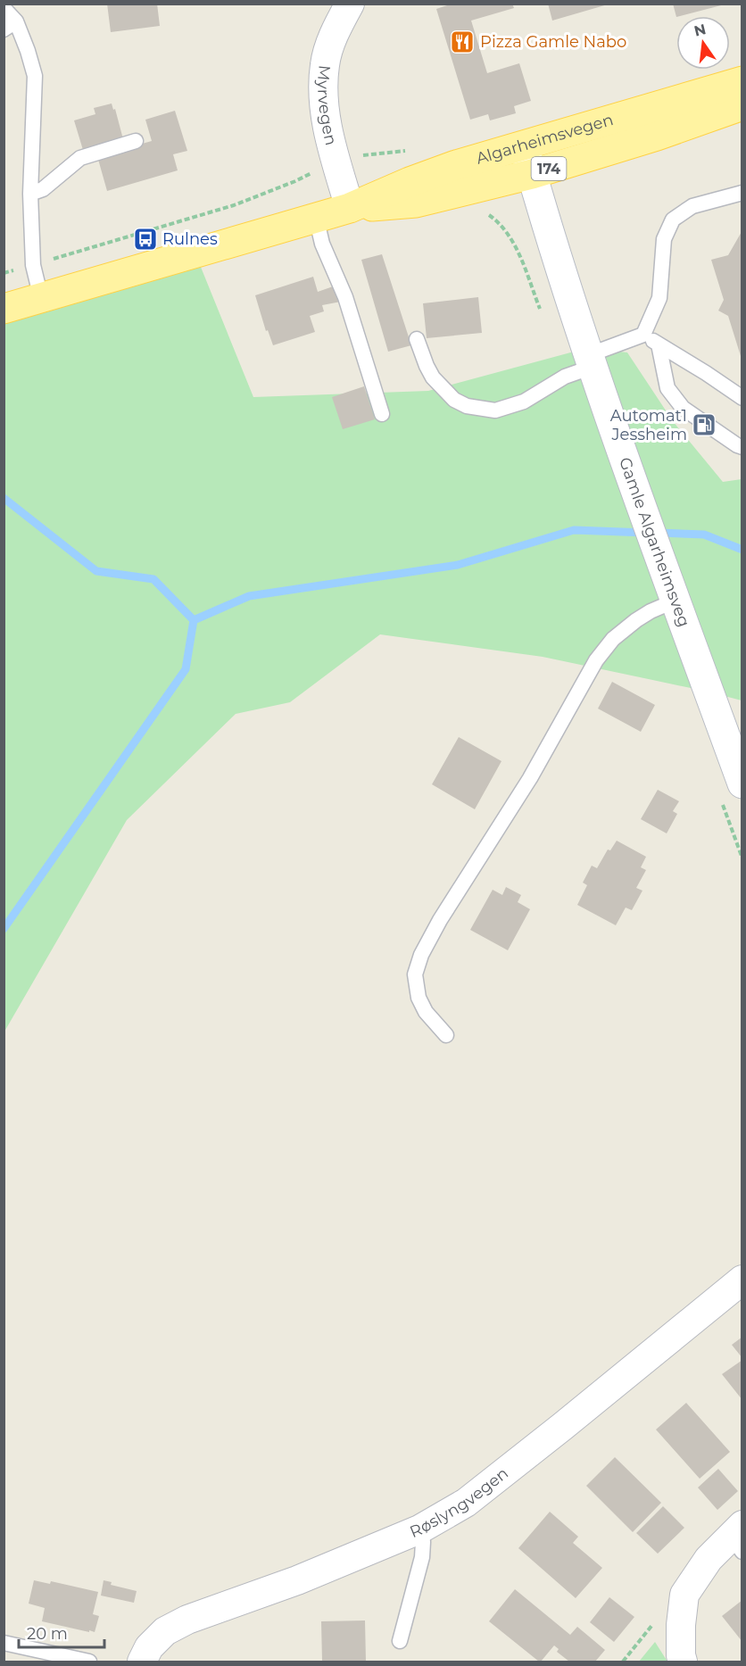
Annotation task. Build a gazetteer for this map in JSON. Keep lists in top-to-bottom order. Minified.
{"streets":{"main road":["Algarheimsvegen","174","Gamle Algarheimsveg"],"street":["Myrvegen","Røslyngvegen"]},"crossings":[["Myrvegen","Algarheimsvegen"],["Algarheimsvegen","Gamle Algarheimsveg"]],"places":{"restaurant":["Pizza Gamle Nabo"],"bus stop":["Rulnes"],"fuel station":["Automat1 Jessheim"]},"scale_bar":"20 m","north":"top"}
